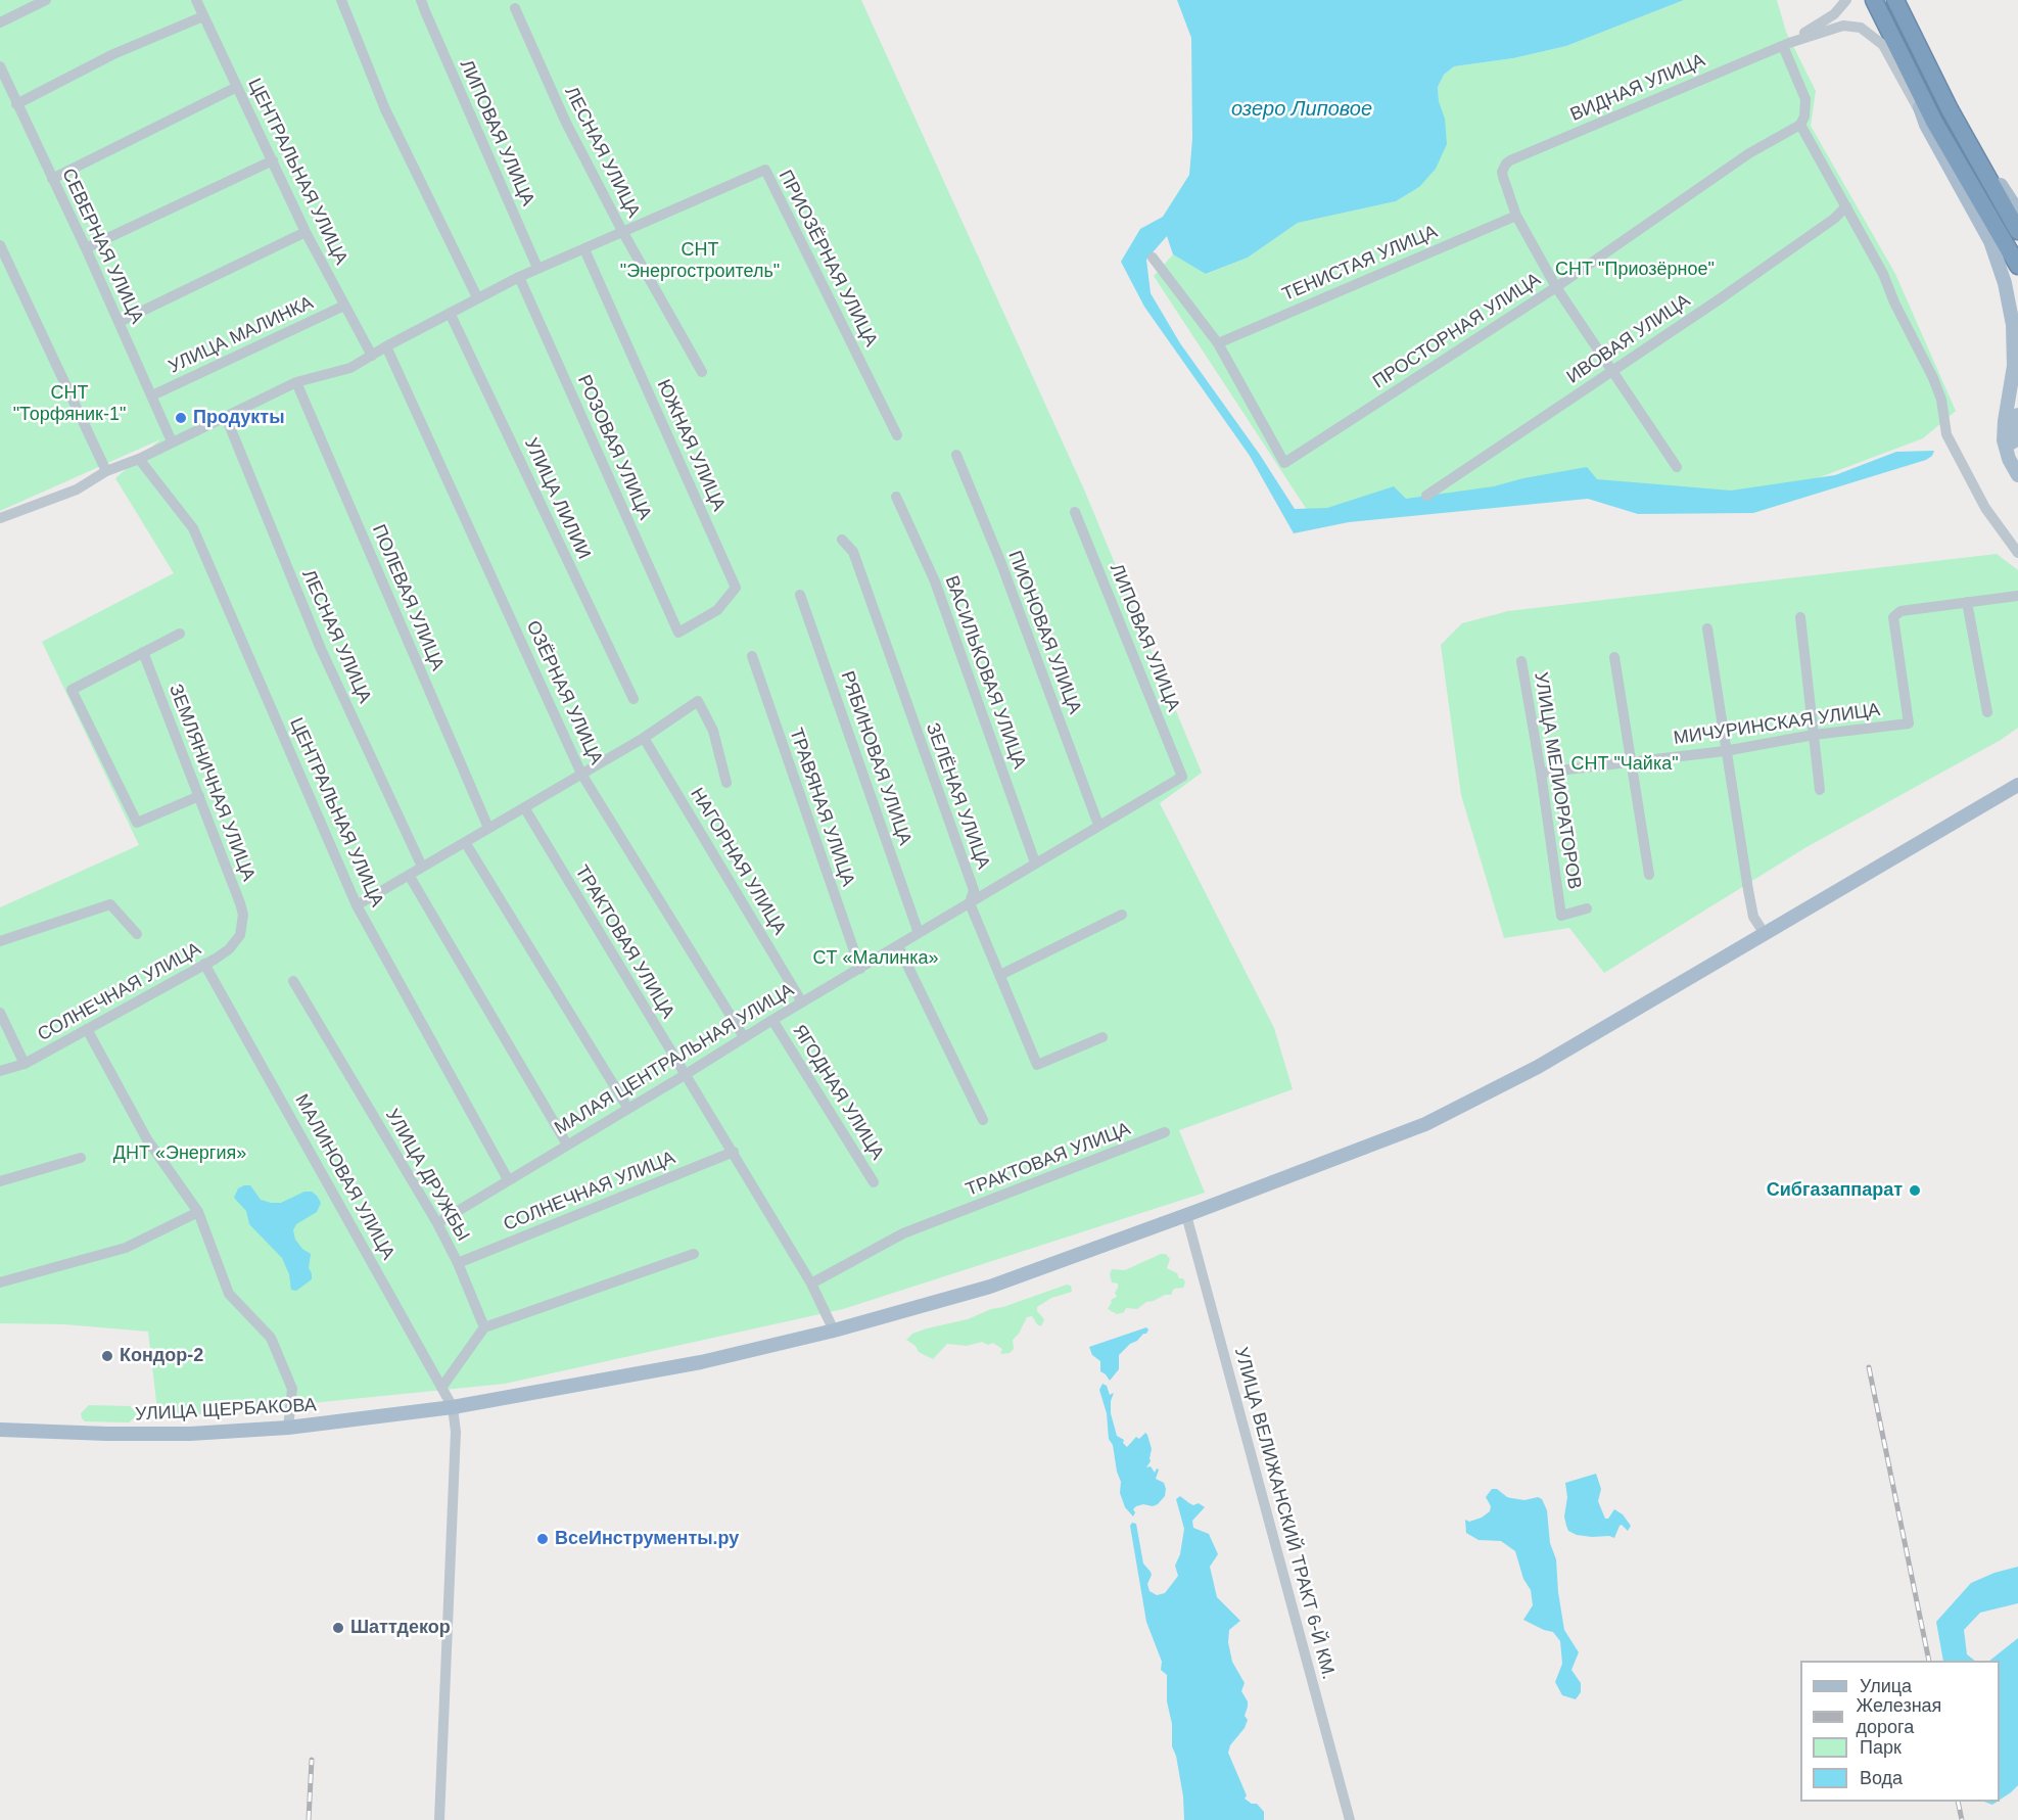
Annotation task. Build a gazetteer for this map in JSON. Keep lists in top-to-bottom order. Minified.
{"streets":{"main road":["УЛИЦА ЩЕРБАКОВА"],"street":["ВИДНАЯ УЛИЦА","ЛИПОВАЯ УЛИЦА","ЛЕСНАЯ УЛИЦА","ЦЕНТРАЛЬНАЯ УЛИЦА","СЕВЕРНАЯ УЛИЦА","ПРИОЗЁРНАЯ УЛИЦА","ТЕНИСТАЯ УЛИЦА","ПРОСТОРНАЯ УЛИЦА","УЛИЦА МАЛИНКА","ИВОВАЯ УЛИЦА","ЮЖНАЯ УЛИЦА","РОЗОВАЯ УЛИЦА","УЛИЦА ЛИЛИИ","ПОЛЕВАЯ УЛИЦА","ПИОНОВАЯ УЛИЦА","ВАСИЛЬКОВАЯ УЛИЦА","ОЗЁРНАЯ УЛИЦА","МИЧУРИНСКАЯ УЛИЦА","РЯБИНОВАЯ УЛИЦА","УЛИЦА МЕЛИОРАТОРОВ","ЗЕМЛЯНИЧНАЯ УЛИЦА","ЗЕЛЁНАЯ УЛИЦА","ТРАВЯНАЯ УЛИЦА","НАГОРНАЯ УЛИЦА","ТРАКТОВАЯ УЛИЦА","СОЛНЕЧНАЯ УЛИЦА","МАЛАЯ ЦЕНТРАЛЬНАЯ УЛИЦА","ЯГОДНАЯ УЛИЦА","УЛИЦА ДРУЖБЫ","МАЛИНОВАЯ УЛИЦА","УЛИЦА ВЕЛИЖАНСКИЙ ТРАКТ 6-Й КМ."]},"crossings":[["ВИДНАЯ УЛИЦА","ТЕНИСТАЯ УЛИЦА"],["ЛИПОВАЯ УЛИЦА","МАЛАЯ ЦЕНТРАЛЬНАЯ УЛИЦА"],["ЛЕСНАЯ УЛИЦА","ПРИОЗЁРНАЯ УЛИЦА"],["ЦЕНТРАЛЬНАЯ УЛИЦА","УЛИЦА МАЛИНКА"],["ЦЕНТРАЛЬНАЯ УЛИЦА","МАЛАЯ ЦЕНТРАЛЬНАЯ УЛИЦА"],["СЕВЕРНАЯ УЛИЦА","УЛИЦА МАЛИНКА"],["ТЕНИСТАЯ УЛИЦА","ПРОСТОРНАЯ УЛИЦА"],["ЮЖНАЯ УЛИЦА","РОЗОВАЯ УЛИЦА"],["ПИОНОВАЯ УЛИЦА","МАЛАЯ ЦЕНТРАЛЬНАЯ УЛИЦА"],["ВАСИЛЬКОВАЯ УЛИЦА","МАЛАЯ ЦЕНТРАЛЬНАЯ УЛИЦА"],["ОЗЁРНАЯ УЛИЦА","МАЛАЯ ЦЕНТРАЛЬНАЯ УЛИЦА"],["МИЧУРИНСКАЯ УЛИЦА","УЛИЦА МЕЛИОРАТОРОВ"],["РЯБИНОВАЯ УЛИЦА","МАЛАЯ ЦЕНТРАЛЬНАЯ УЛИЦА"],["ЗЕМЛЯНИЧНАЯ УЛИЦА","СОЛНЕЧНАЯ УЛИЦА"],["ЗЕЛЁНАЯ УЛИЦА","МАЛАЯ ЦЕНТРАЛЬНАЯ УЛИЦА"],["ТРАВЯНАЯ УЛИЦА","МАЛАЯ ЦЕНТРАЛЬНАЯ УЛИЦА"],["НАГОРНАЯ УЛИЦА","МАЛАЯ ЦЕНТРАЛЬНАЯ УЛИЦА"],["ТРАКТОВАЯ УЛИЦА","СОЛНЕЧНАЯ УЛИЦА"],["ТРАКТОВАЯ УЛИЦА","МАЛАЯ ЦЕНТРАЛЬНАЯ УЛИЦА"],["ТРАКТОВАЯ УЛИЦА","УЛИЦА ЩЕРБАКОВА"],["СОЛНЕЧНАЯ УЛИЦА","УЛИЦА ДРУЖБЫ"],["СОЛНЕЧНАЯ УЛИЦА","МАЛИНОВАЯ УЛИЦА"],["МАЛАЯ ЦЕНТРАЛЬНАЯ УЛИЦА","ЯГОДНАЯ УЛИЦА"],["МАЛАЯ ЦЕНТРАЛЬНАЯ УЛИЦА","УЛИЦА ДРУЖБЫ"],["МАЛИНОВАЯ УЛИЦА","УЛИЦА ЩЕРБАКОВА"],["УЛИЦА ЩЕРБАКОВА","УЛИЦА ВЕЛИЖАНСКИЙ ТРАКТ 6-Й КМ."]],"water":["озеро Липовое"],"parks":["СНТ \"Энергостроитель\"","СНТ \"Приозёрное\"","СНТ \"Торфяник-1\"","СНТ \"Чайка\"","CТ «Малинка»","ДНТ «Энергия»"],"places":["Продукты","Сибгазаппарат","Кондор-2","ВсеИнструменты.ру","Шаттдекор"],"legend":["Улица","Железная дорога","Парк","Вода"]}
